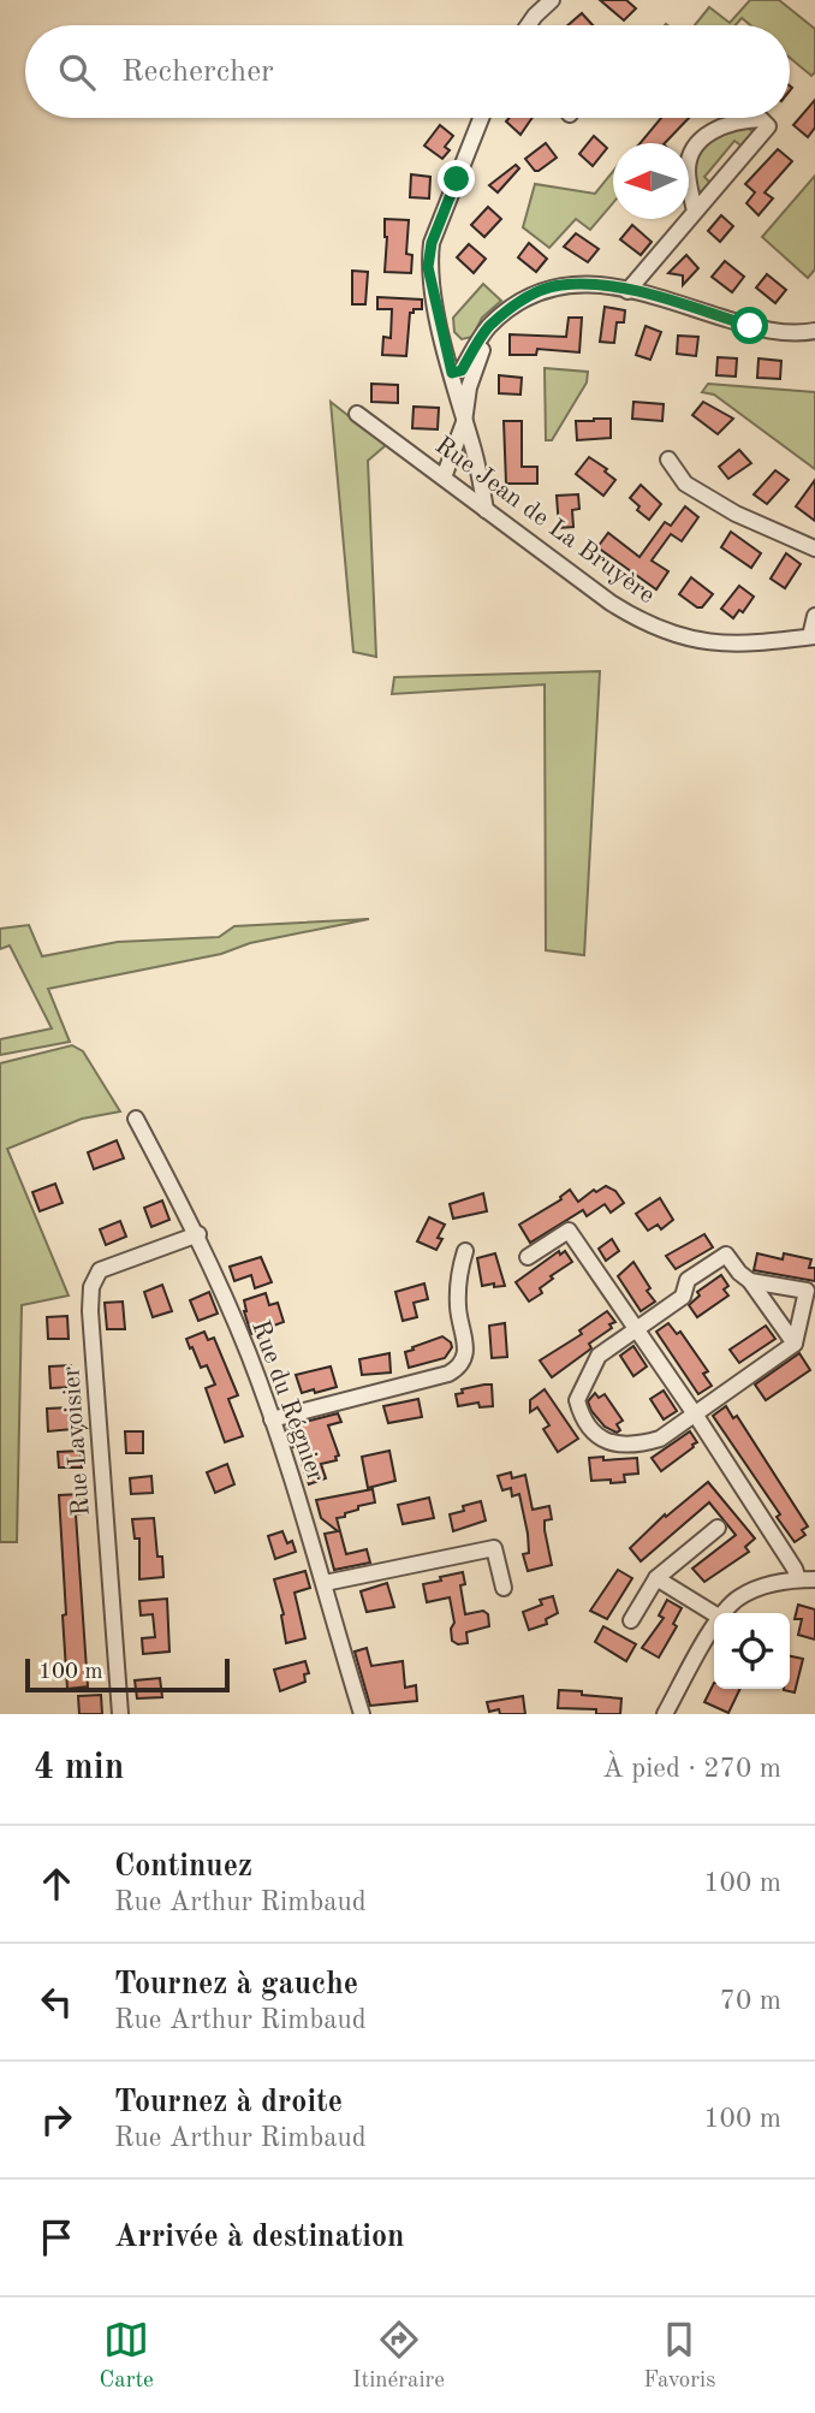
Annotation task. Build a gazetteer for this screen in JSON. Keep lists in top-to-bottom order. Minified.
{"streets":{"street":["Rue Jean de La Bruyère","Rue du Régnier","Rue Lavoisier"]},"crossings":[["Rue du Régnier","Rue Lavoisier"]],"scale_bar":"100 m","north":"left","page":{"search":"Rechercher","scale":"100 m","heading":["4 min","À pied · 270 m"],"list":[["Continuez","Rue Arthur Rimbaud","100 m"],["Tournez à gauche","Rue Arthur Rimbaud","70 m"],["Tournez à droite","Rue Arthur Rimbaud","100 m"],"Arrivée à destination"],"nav":["Carte","Itinéraire","Favoris"]}}
